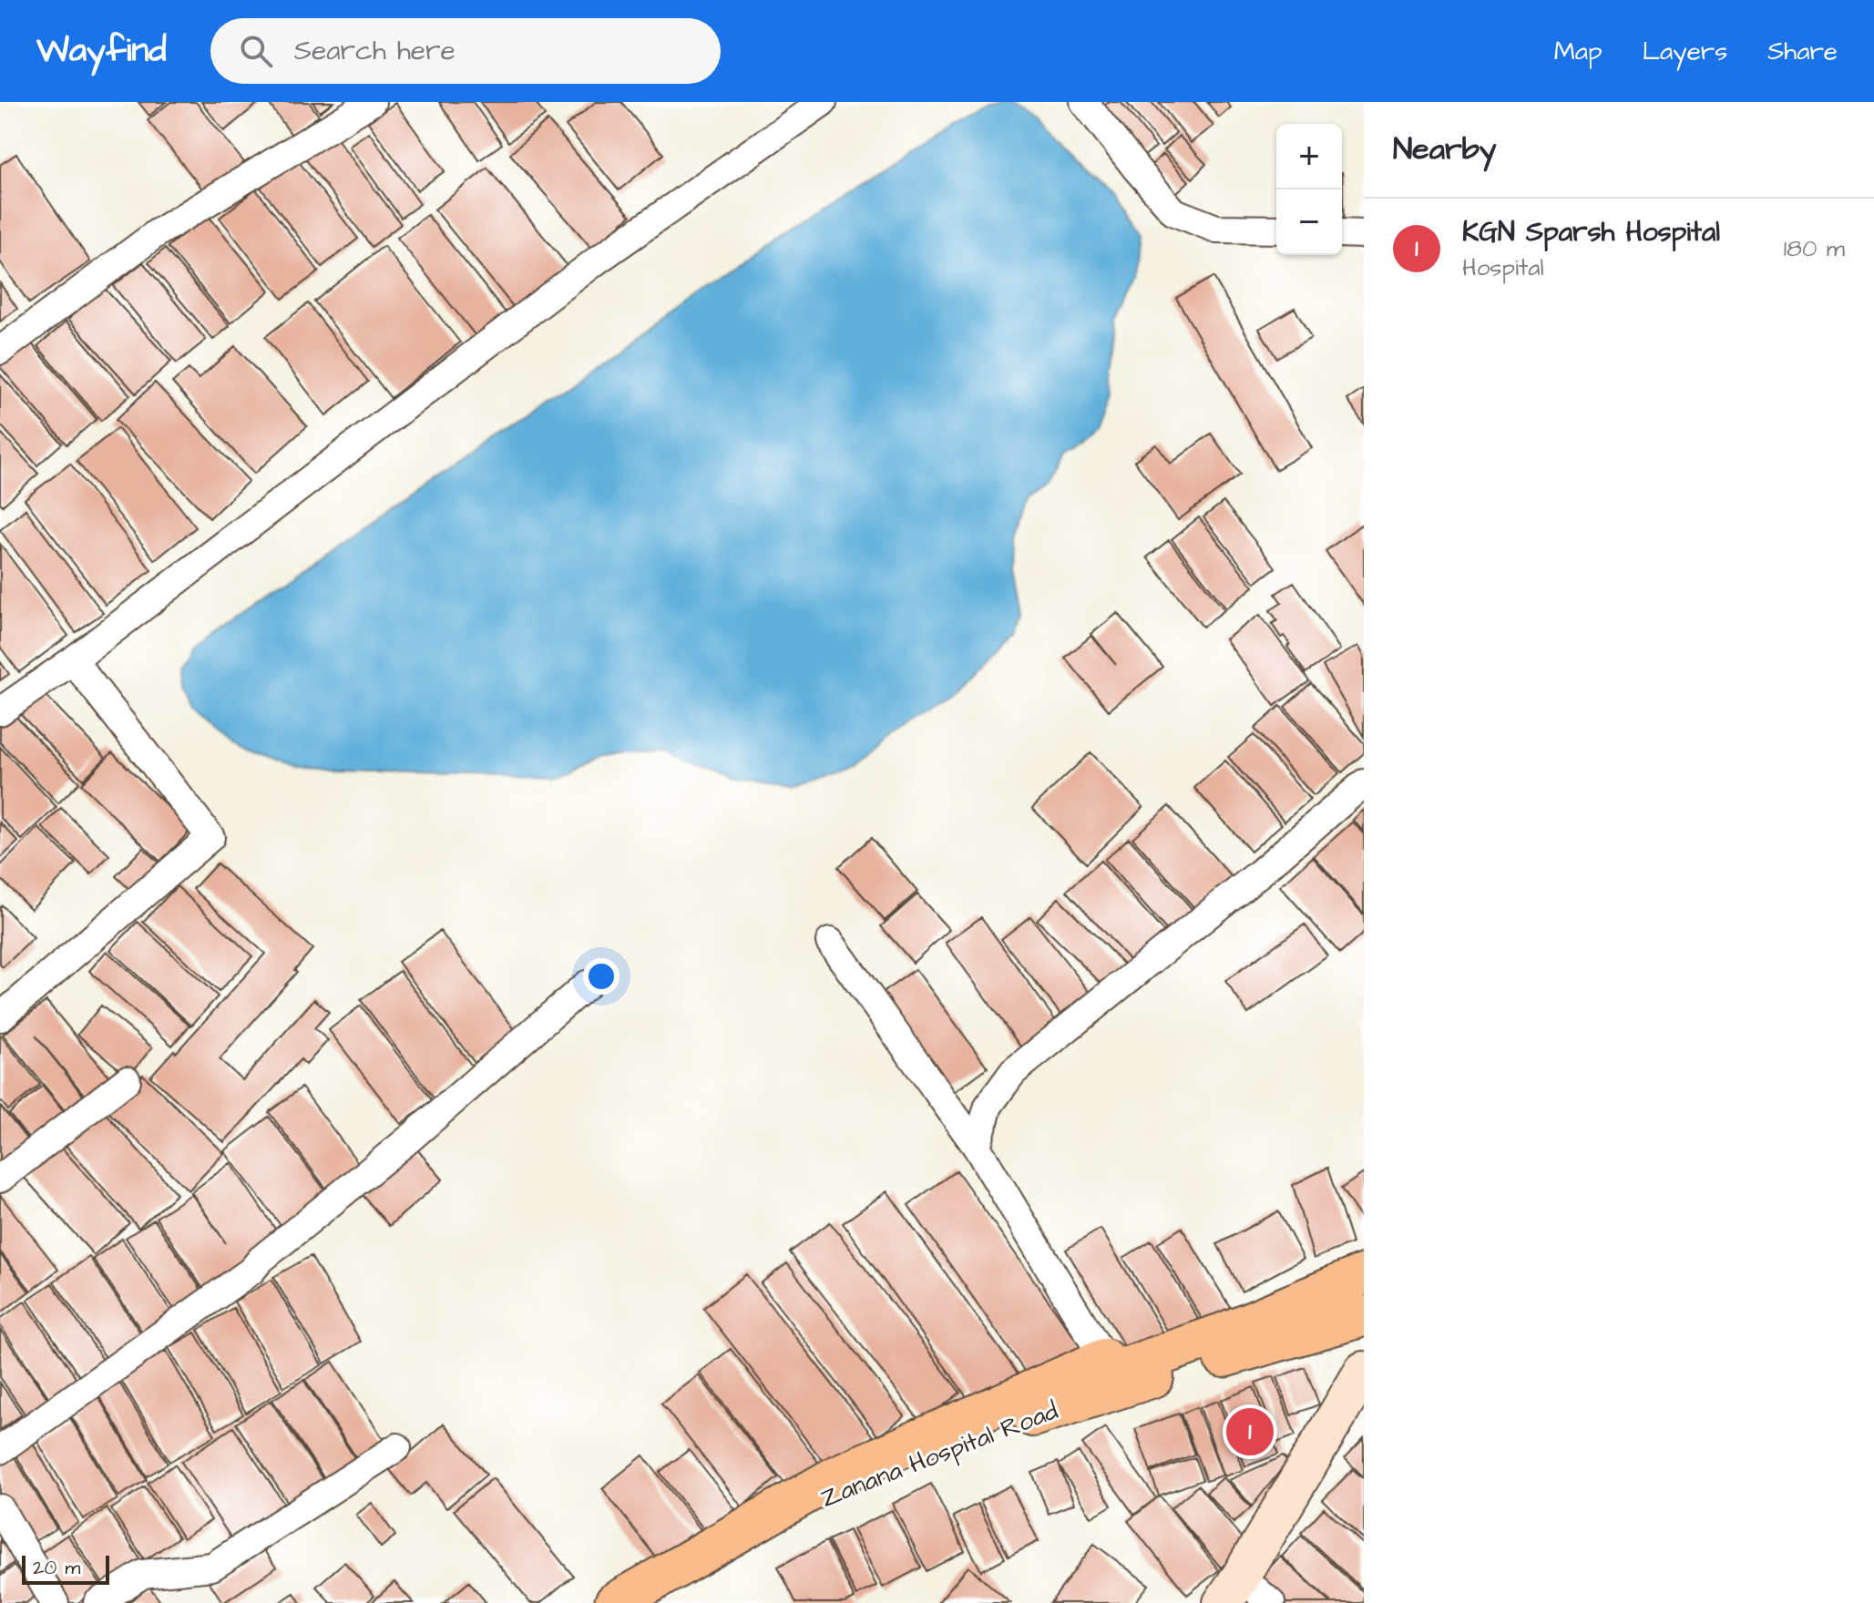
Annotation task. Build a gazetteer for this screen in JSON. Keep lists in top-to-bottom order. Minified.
{"streets":{"main road":["Zanana Hospital Road"]},"scale_bar":"20 m","page":{"header":"Wayfind","search":"Search here","nav":["Map","Layers","Share"],"heading":"Nearby","map_buttons":["+","−"],"list":[{"mark":"1","name":"KGN Sparsh Hospital","note":"Hospital","value":"180 m"}],"pins":"1","scale":"20 m"}}
